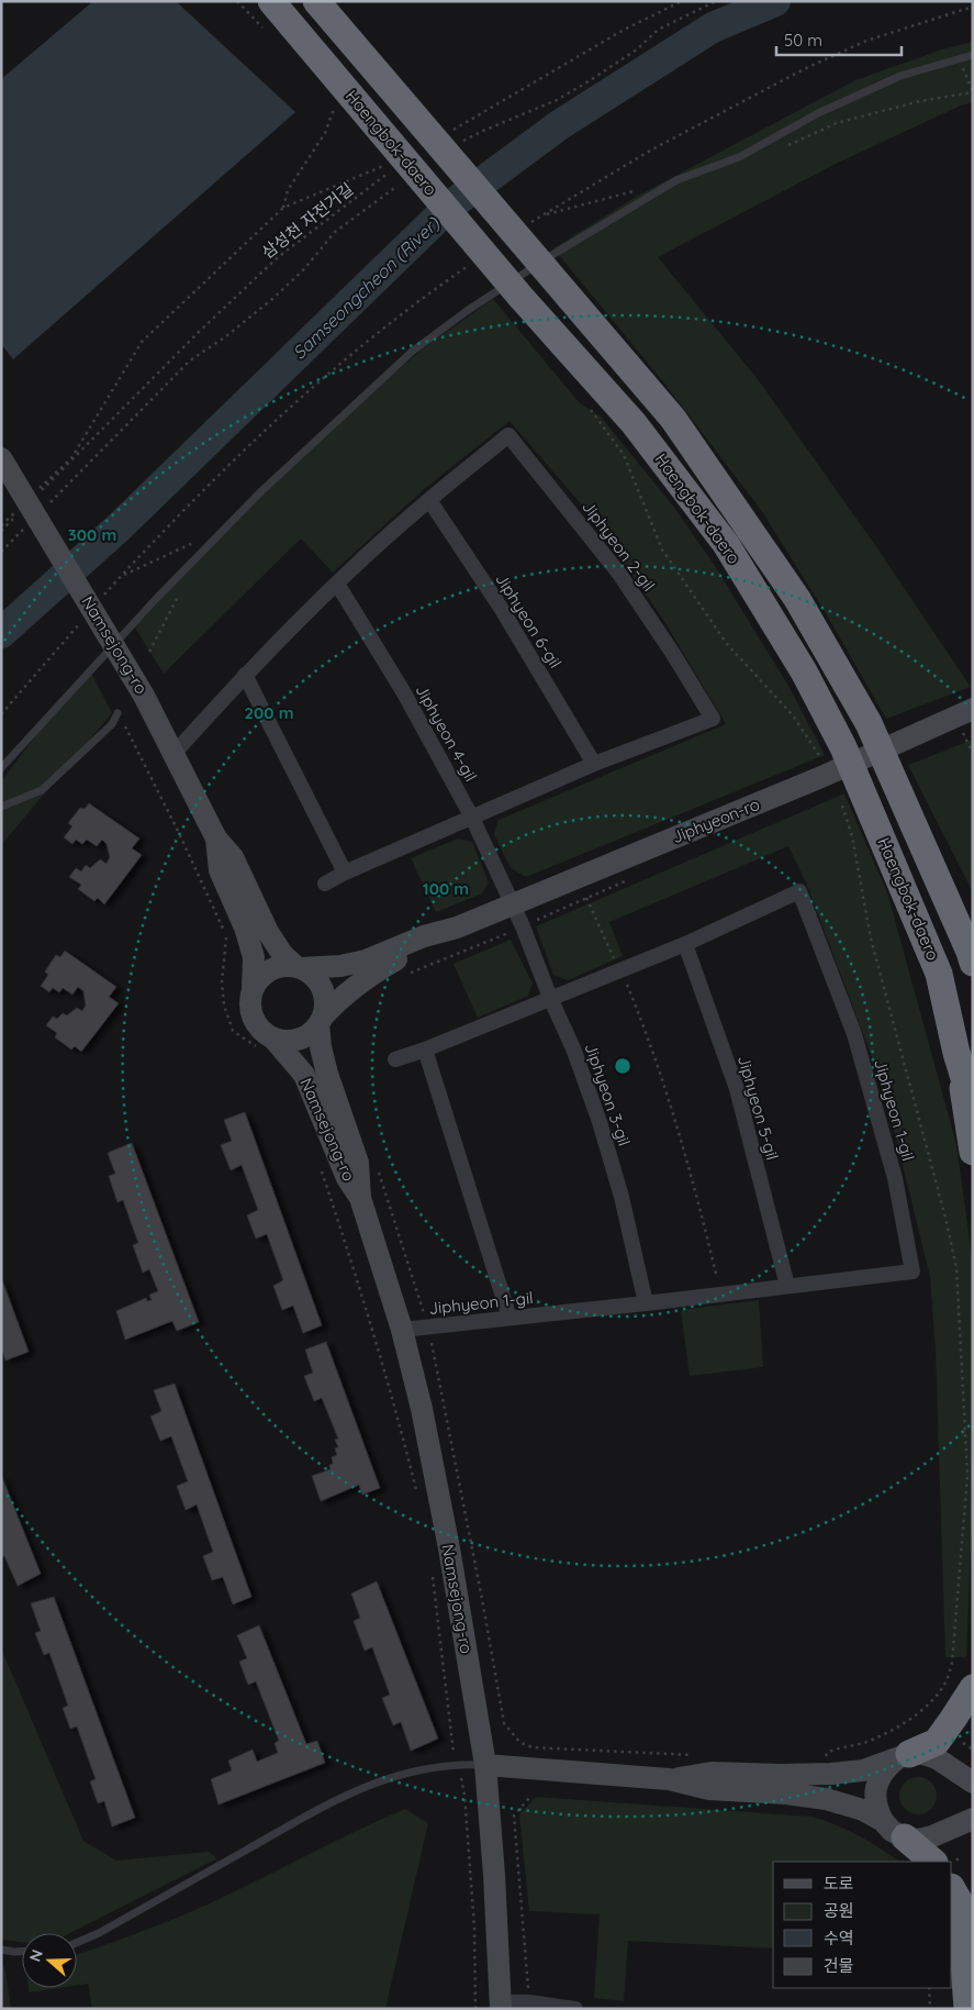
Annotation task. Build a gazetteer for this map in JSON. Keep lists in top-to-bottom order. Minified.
{"streets":{"highway":["Haengbok-daero"],"street":["Jiphyeon 2-gil","Jiphyeon 6-gil","Namsejong-ro","Jiphyeon 4-gil","Jiphyeon-ro","Jiphyeon 3-gil","Jiphyeon 5-gil","Jiphyeon 1-gil"],"path":["삼성천 자전거길"]},"crossings":[["Jiphyeon 2-gil","Jiphyeon 6-gil"],["Jiphyeon 2-gil","Namsejong-ro"],["Jiphyeon 2-gil","Jiphyeon 4-gil"],["Namsejong-ro","Jiphyeon-ro"],["Namsejong-ro","Jiphyeon 1-gil"],["Jiphyeon 4-gil","Jiphyeon-ro"],["Jiphyeon 4-gil","Jiphyeon 3-gil"],["Jiphyeon-ro","Jiphyeon 3-gil"],["Jiphyeon 3-gil","Jiphyeon 1-gil"],["Jiphyeon 5-gil","Jiphyeon 1-gil"]],"water":["Samseongcheon (River)"],"legend":["도로","공원","수역","건물"],"scale_bar":"50 m","north":"left","rings":["300 m","200 m","100 m"]}
